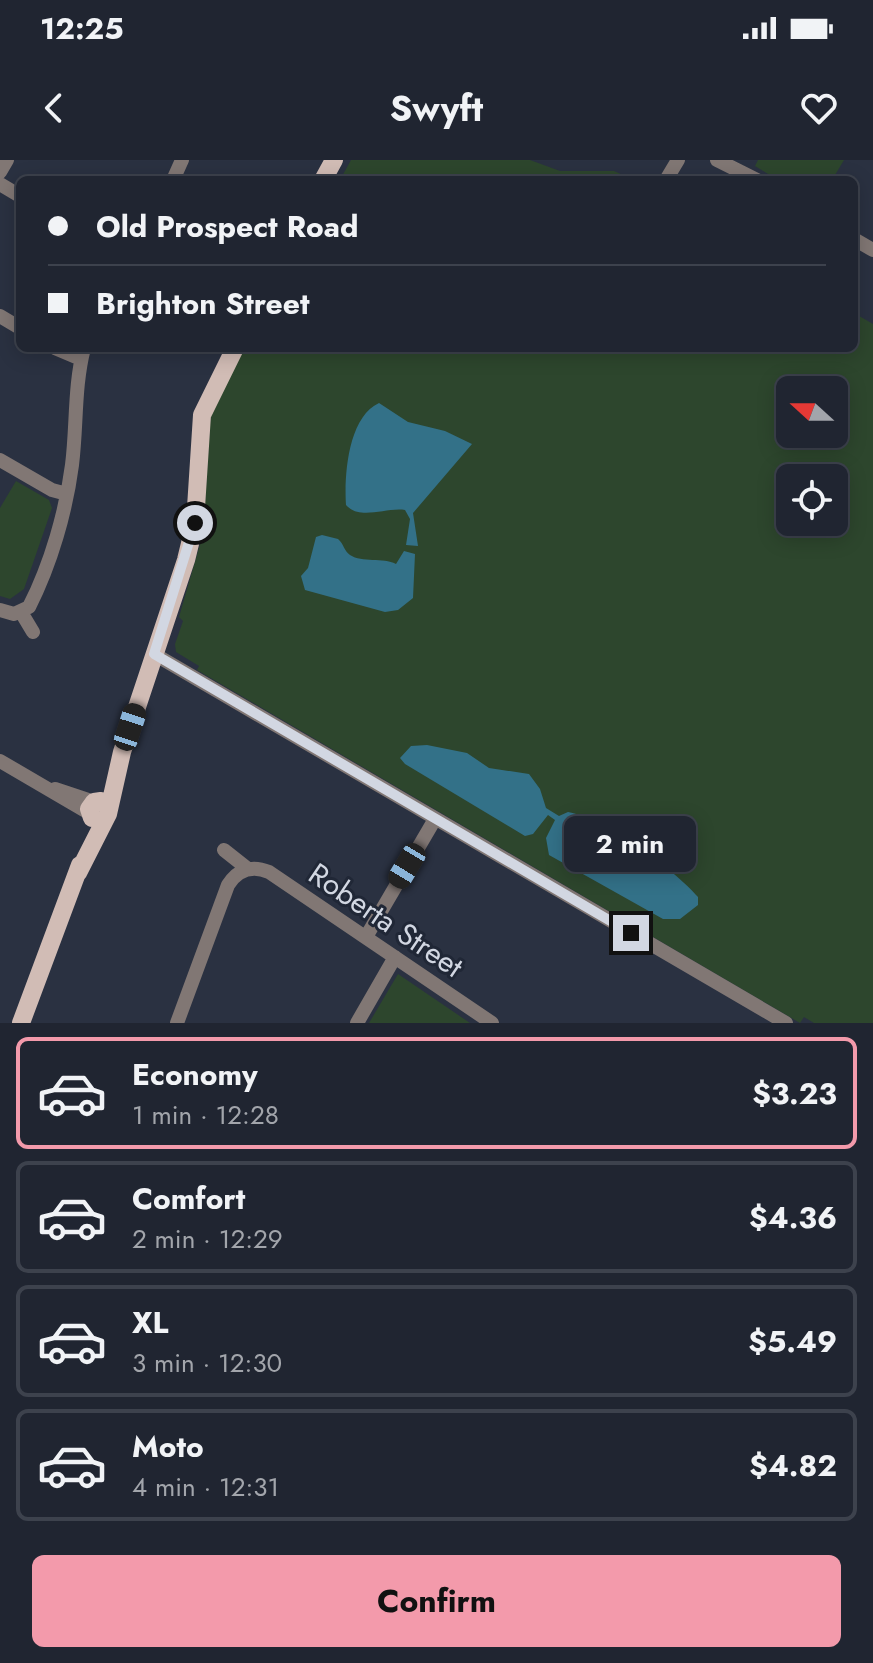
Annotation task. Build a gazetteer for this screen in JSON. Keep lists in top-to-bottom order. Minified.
{"streets":{"street":["Roberta Street"]},"north":"left","page":{"status":"12:25","header":"Swyft","banner":["Old Prospect Road","Brighton Street"],"bubble":"2 min","list":[{"name":"Economy","note":"1 min · 12:28","value":"$3.23"},{"name":"Comfort","note":"2 min · 12:29","value":"$4.36"},{"name":"XL","note":"3 min · 12:30","value":"$5.49"},{"name":"Moto","note":"4 min · 12:31","value":"$4.82"}],"buttons":"Confirm"}}
